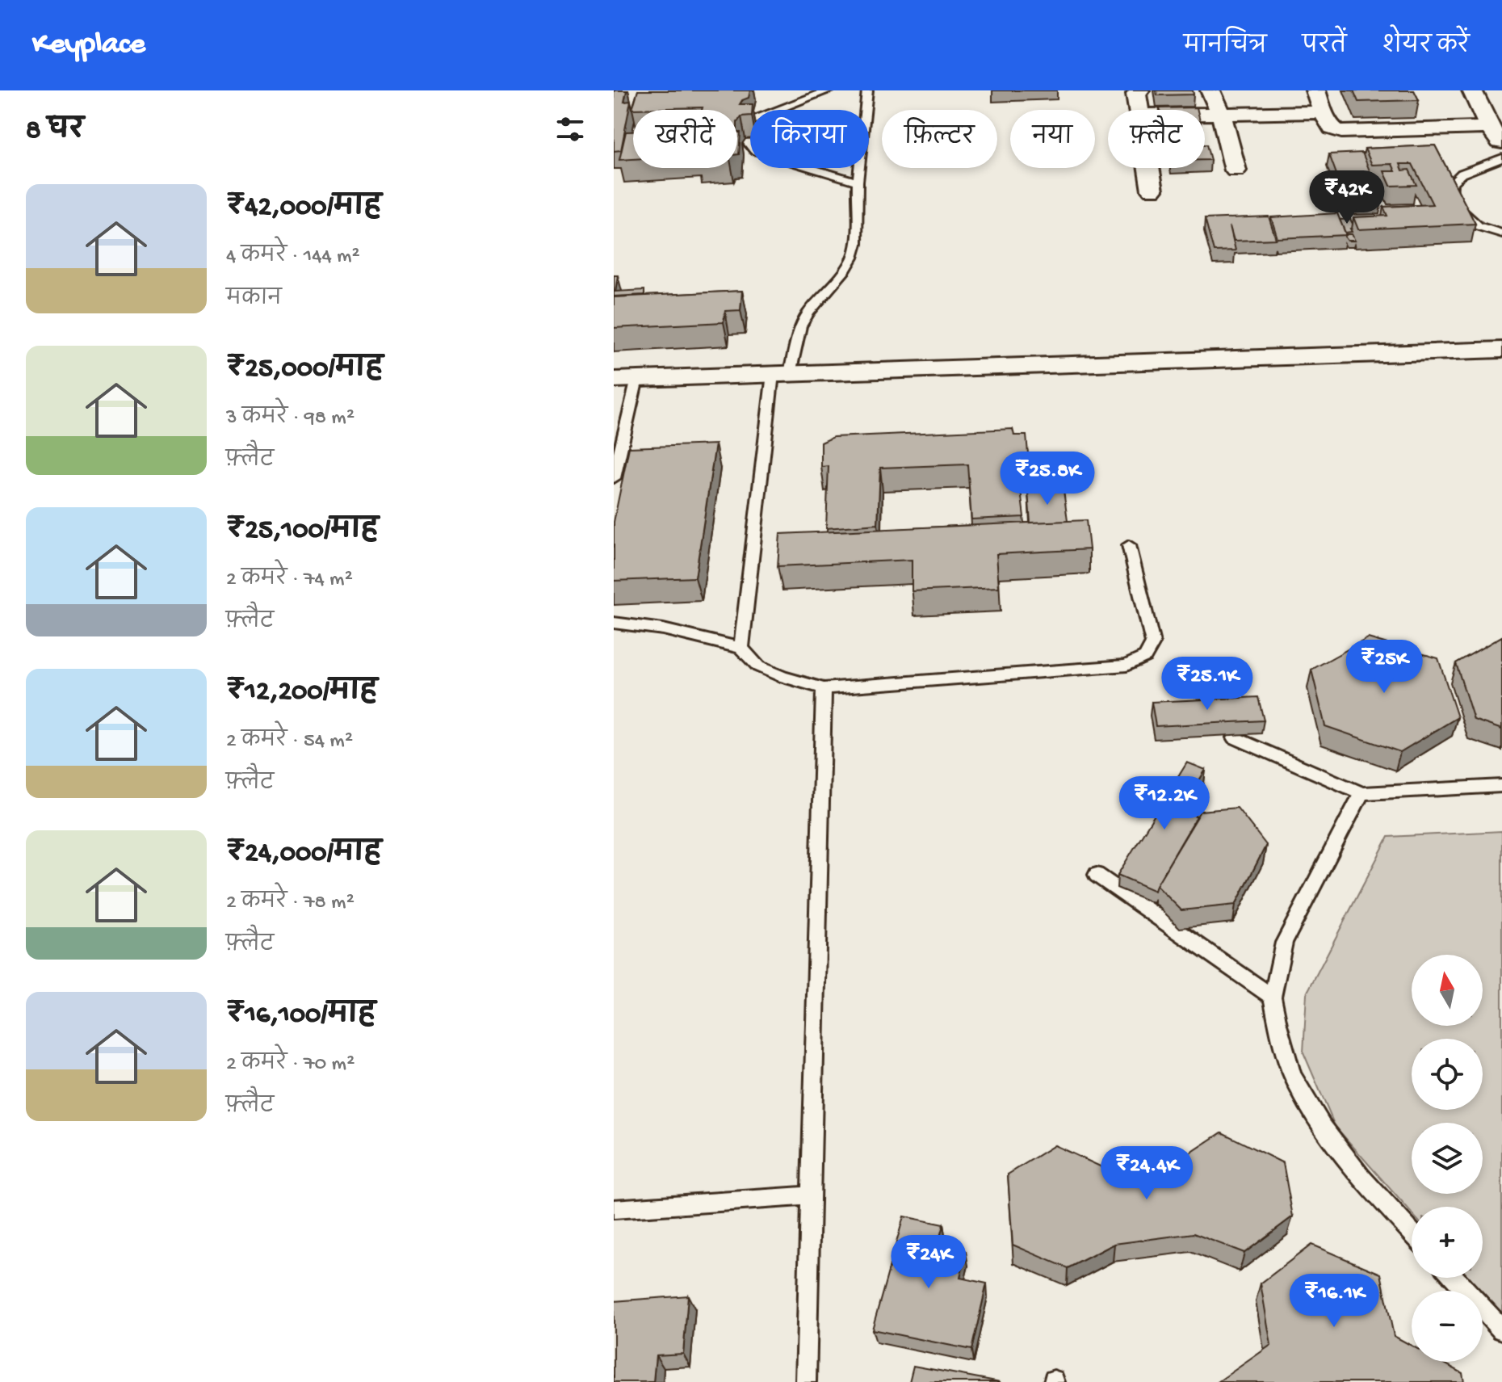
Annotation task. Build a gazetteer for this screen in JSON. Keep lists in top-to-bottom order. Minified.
{"north":"top","page":{"header":"Keyplace","nav":["मानचित्र","परतें","शेयर करें"],"heading":"8 घर","chip":["खरीदें","किराया","फ़िल्टर","नया","फ़्लैट"],"list":[{"name":"₹42,000/माह","note":"4 कमरे · 144 m² · मकान"},{"name":"₹25,000/माह","note":"3 कमरे · 98 m² · फ़्लैट"},{"name":"₹25,100/माह","note":"2 कमरे · 74 m² · फ़्लैट"},{"name":"₹12,200/माह","note":"2 कमरे · 54 m² · फ़्लैट"},{"name":"₹24,000/माह","note":"2 कमरे · 78 m² · फ़्लैट"},{"name":"₹16,100/माह","note":"2 कमरे · 70 m² · फ़्लैट"}],"price":["₹42K","₹25.8K","₹25K","₹25.1K","₹12.2K","₹24.4K","₹24K","₹16.1K"],"map_buttons":["+","−"]}}
